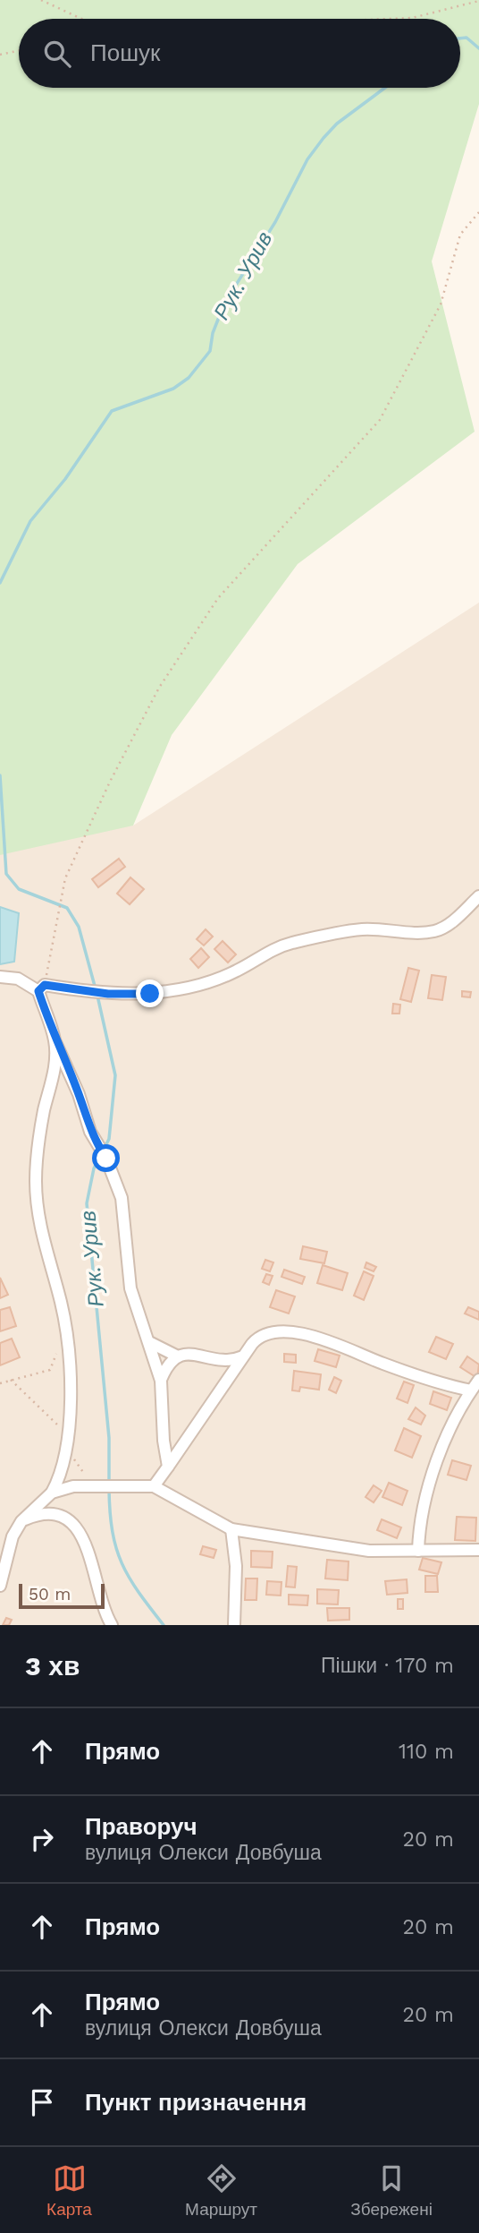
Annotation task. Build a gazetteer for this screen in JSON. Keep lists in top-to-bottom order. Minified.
{"water":["Рук. Урив"],"scale_bar":"50 m","page":{"search":"Пошук","scale":"50 m","heading":["3 хв","Пішки · 170 m"],"list":[["Прямо","110 m"],["Праворуч","вулиця Олекси Довбуша","20 m"],["Прямо","20 m"],["Прямо","вулиця Олекси Довбуша","20 m"],"Пункт призначення"],"nav":["Карта","Маршрут","Збережені"]}}
